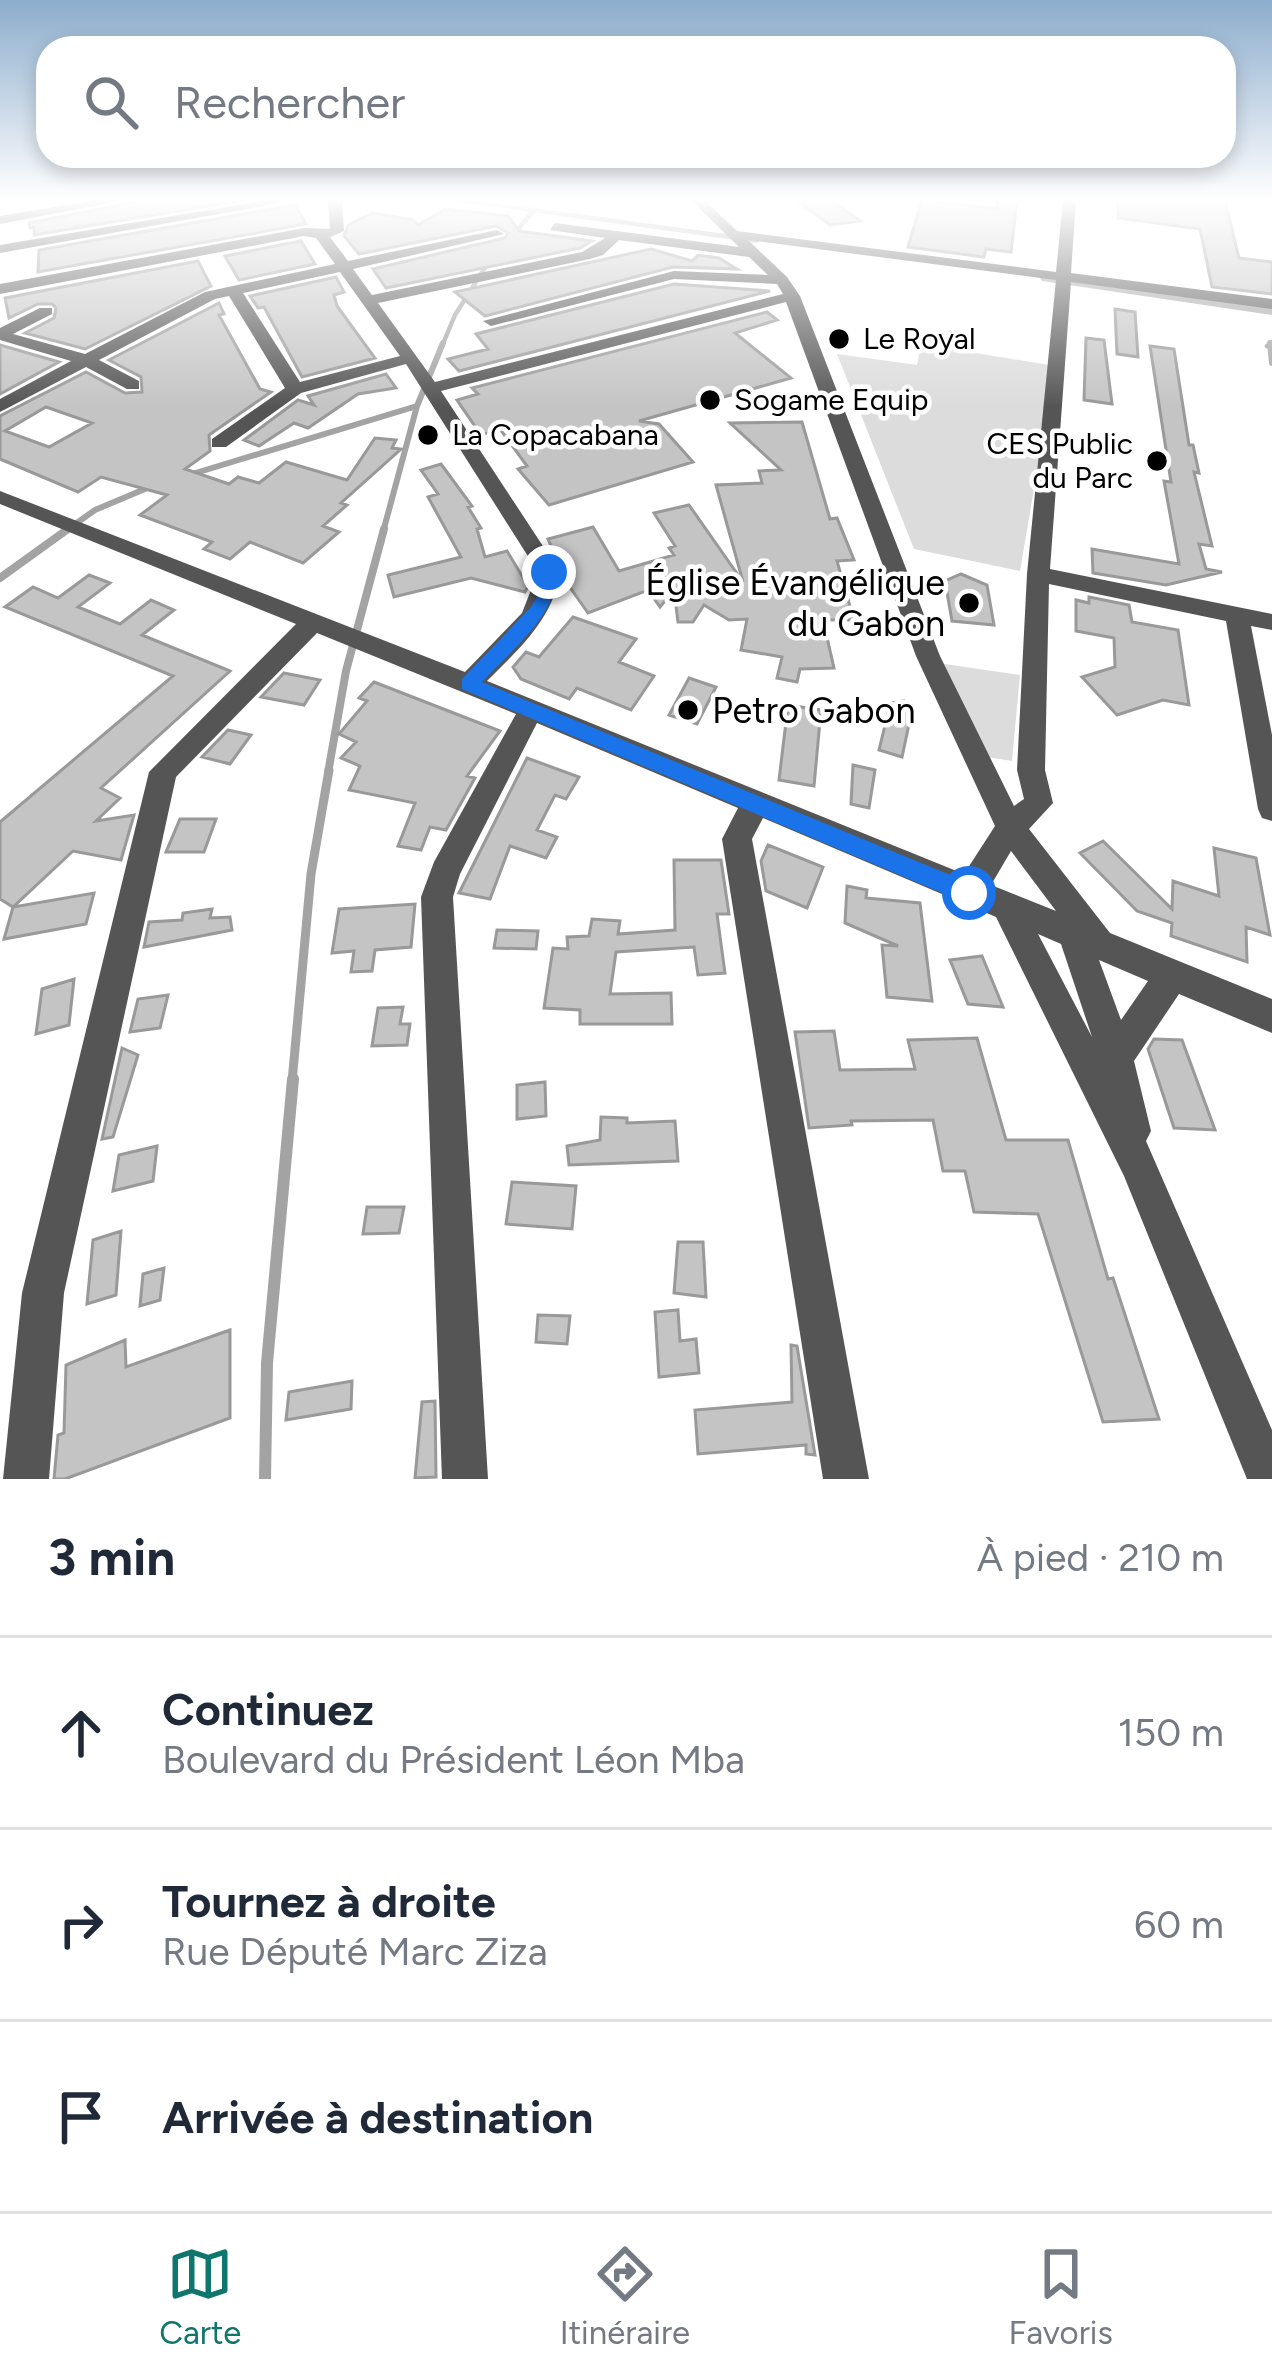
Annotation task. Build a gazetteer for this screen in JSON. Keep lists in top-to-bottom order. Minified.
{"places":["Le Royal","Sogame Equip","La Copacabana","CES Public du Parc","Église Évangélique du Gabon","Petro Gabon"],"page":{"search":"Rechercher","heading":["3 min","À pied · 210 m"],"list":[["Continuez","Boulevard du Président Léon Mba","150 m"],["Tournez à droite","Rue Député Marc Ziza","60 m"],"Arrivée à destination"],"nav":["Carte","Itinéraire","Favoris"]}}
